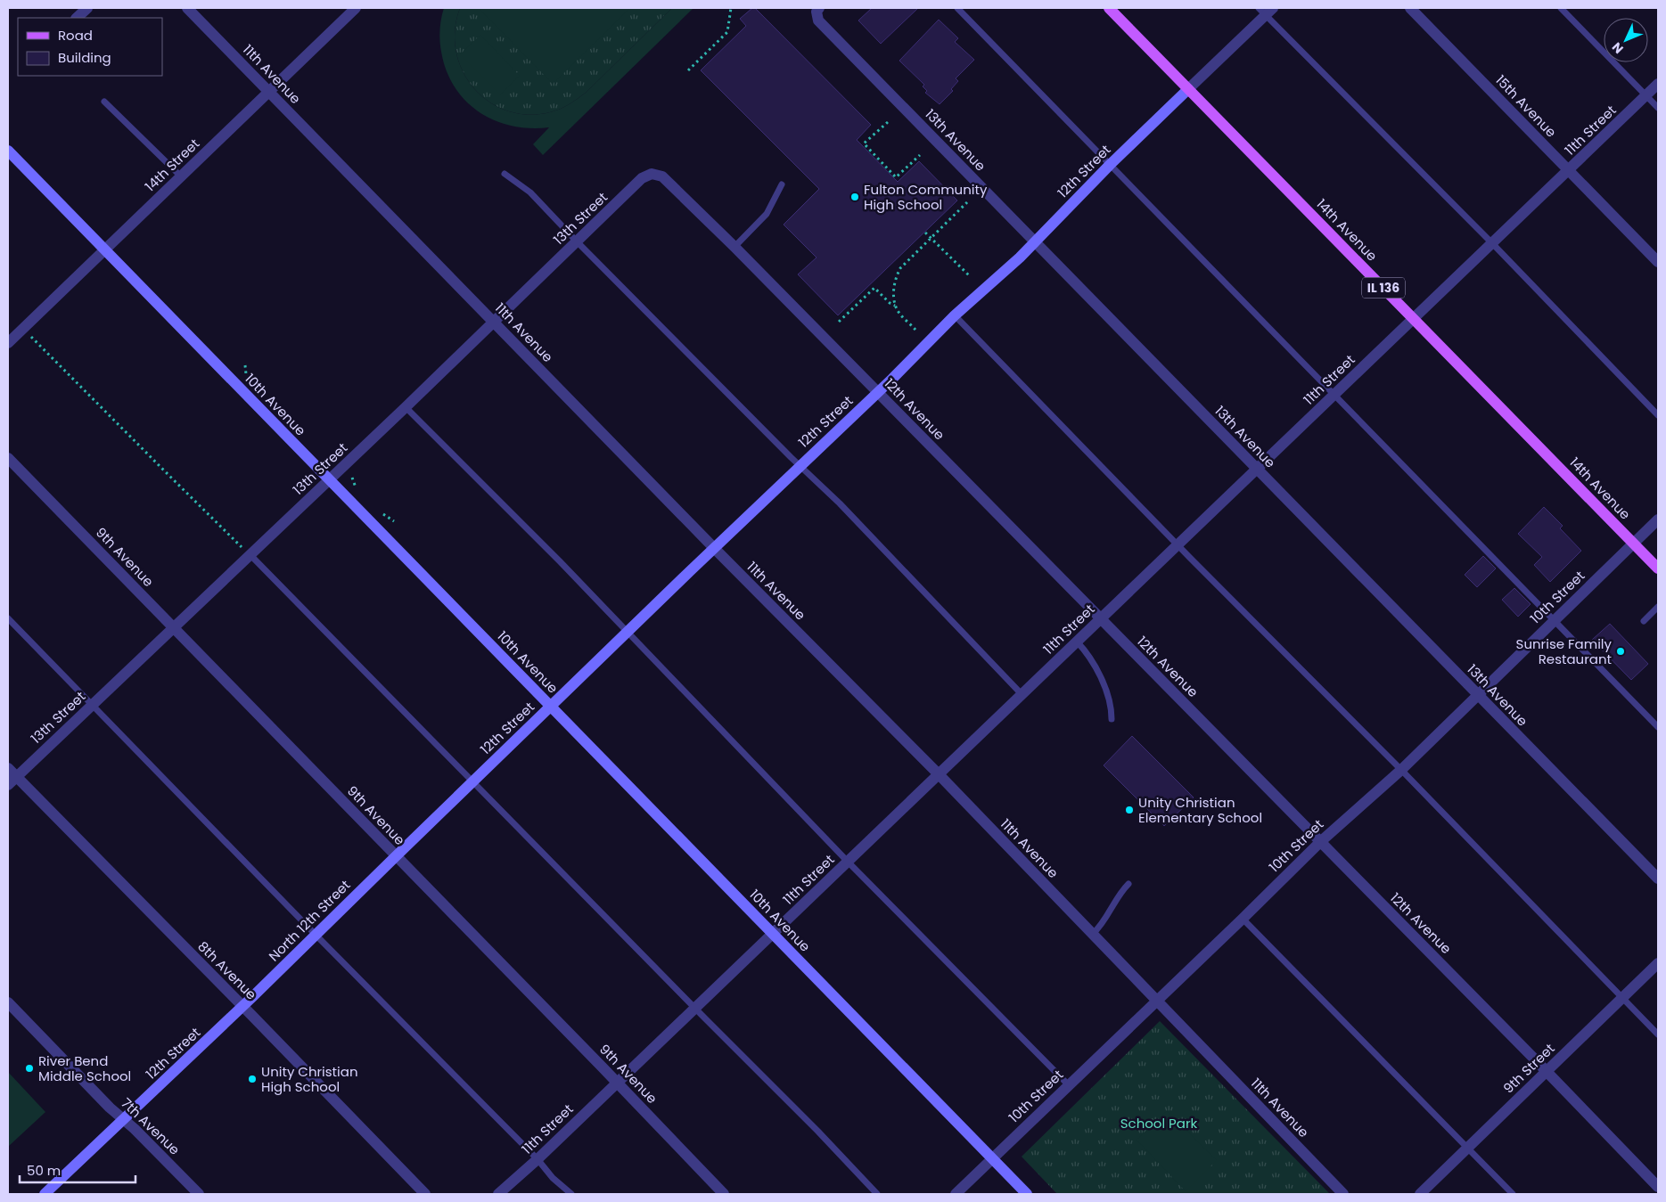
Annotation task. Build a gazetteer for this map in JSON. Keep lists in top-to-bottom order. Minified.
{"streets":{"main road":["14th Avenue","IL 136"],"street":["11th Avenue","15th Avenue","11th Street","13th Avenue","14th Street","12th Street","13th Street","10th Avenue","12th Avenue","9th Avenue","10th Street","North 12th Street","8th Avenue","9th Street","7th Avenue"]},"crossings":[["11th Avenue","11th Street"],["11th Avenue","14th Street"],["11th Avenue","12th Street"],["11th Avenue","13th Street"],["11th Avenue","10th Street"],["15th Avenue","11th Street"],["11th Street","13th Avenue"],["11th Street","14th Avenue"],["11th Street","10th Avenue"],["11th Street","12th Avenue"],["11th Street","9th Avenue"],["13th Avenue","12th Street"],["13th Avenue","10th Street"],["14th Street","10th Avenue"],["12th Street","14th Avenue"],["12th Street","10th Avenue"],["12th Street","12th Avenue"],["12th Street","9th Avenue"],["12th Street","North 12th Street"],["12th Street","8th Avenue"],["12th Street","7th Avenue"],["13th Street","10th Avenue"],["13th Street","12th Avenue"],["13th Street","9th Avenue"],["13th Street","8th Avenue"],["14th Avenue","10th Street"],["10th Avenue","10th Street"],["12th Avenue","10th Street"],["12th Avenue","9th Street"],["9th Avenue","North 12th Street"],["North 12th Street","8th Avenue"]],"parks":["School Park"],"places":["Fulton Community High School","Sunrise Family Restaurant","Unity Christian Elementary School","River Bend Middle School","Unity Christian High School"],"legend":["Road","Building"],"scale_bar":"50 m","north":"bottom left"}
